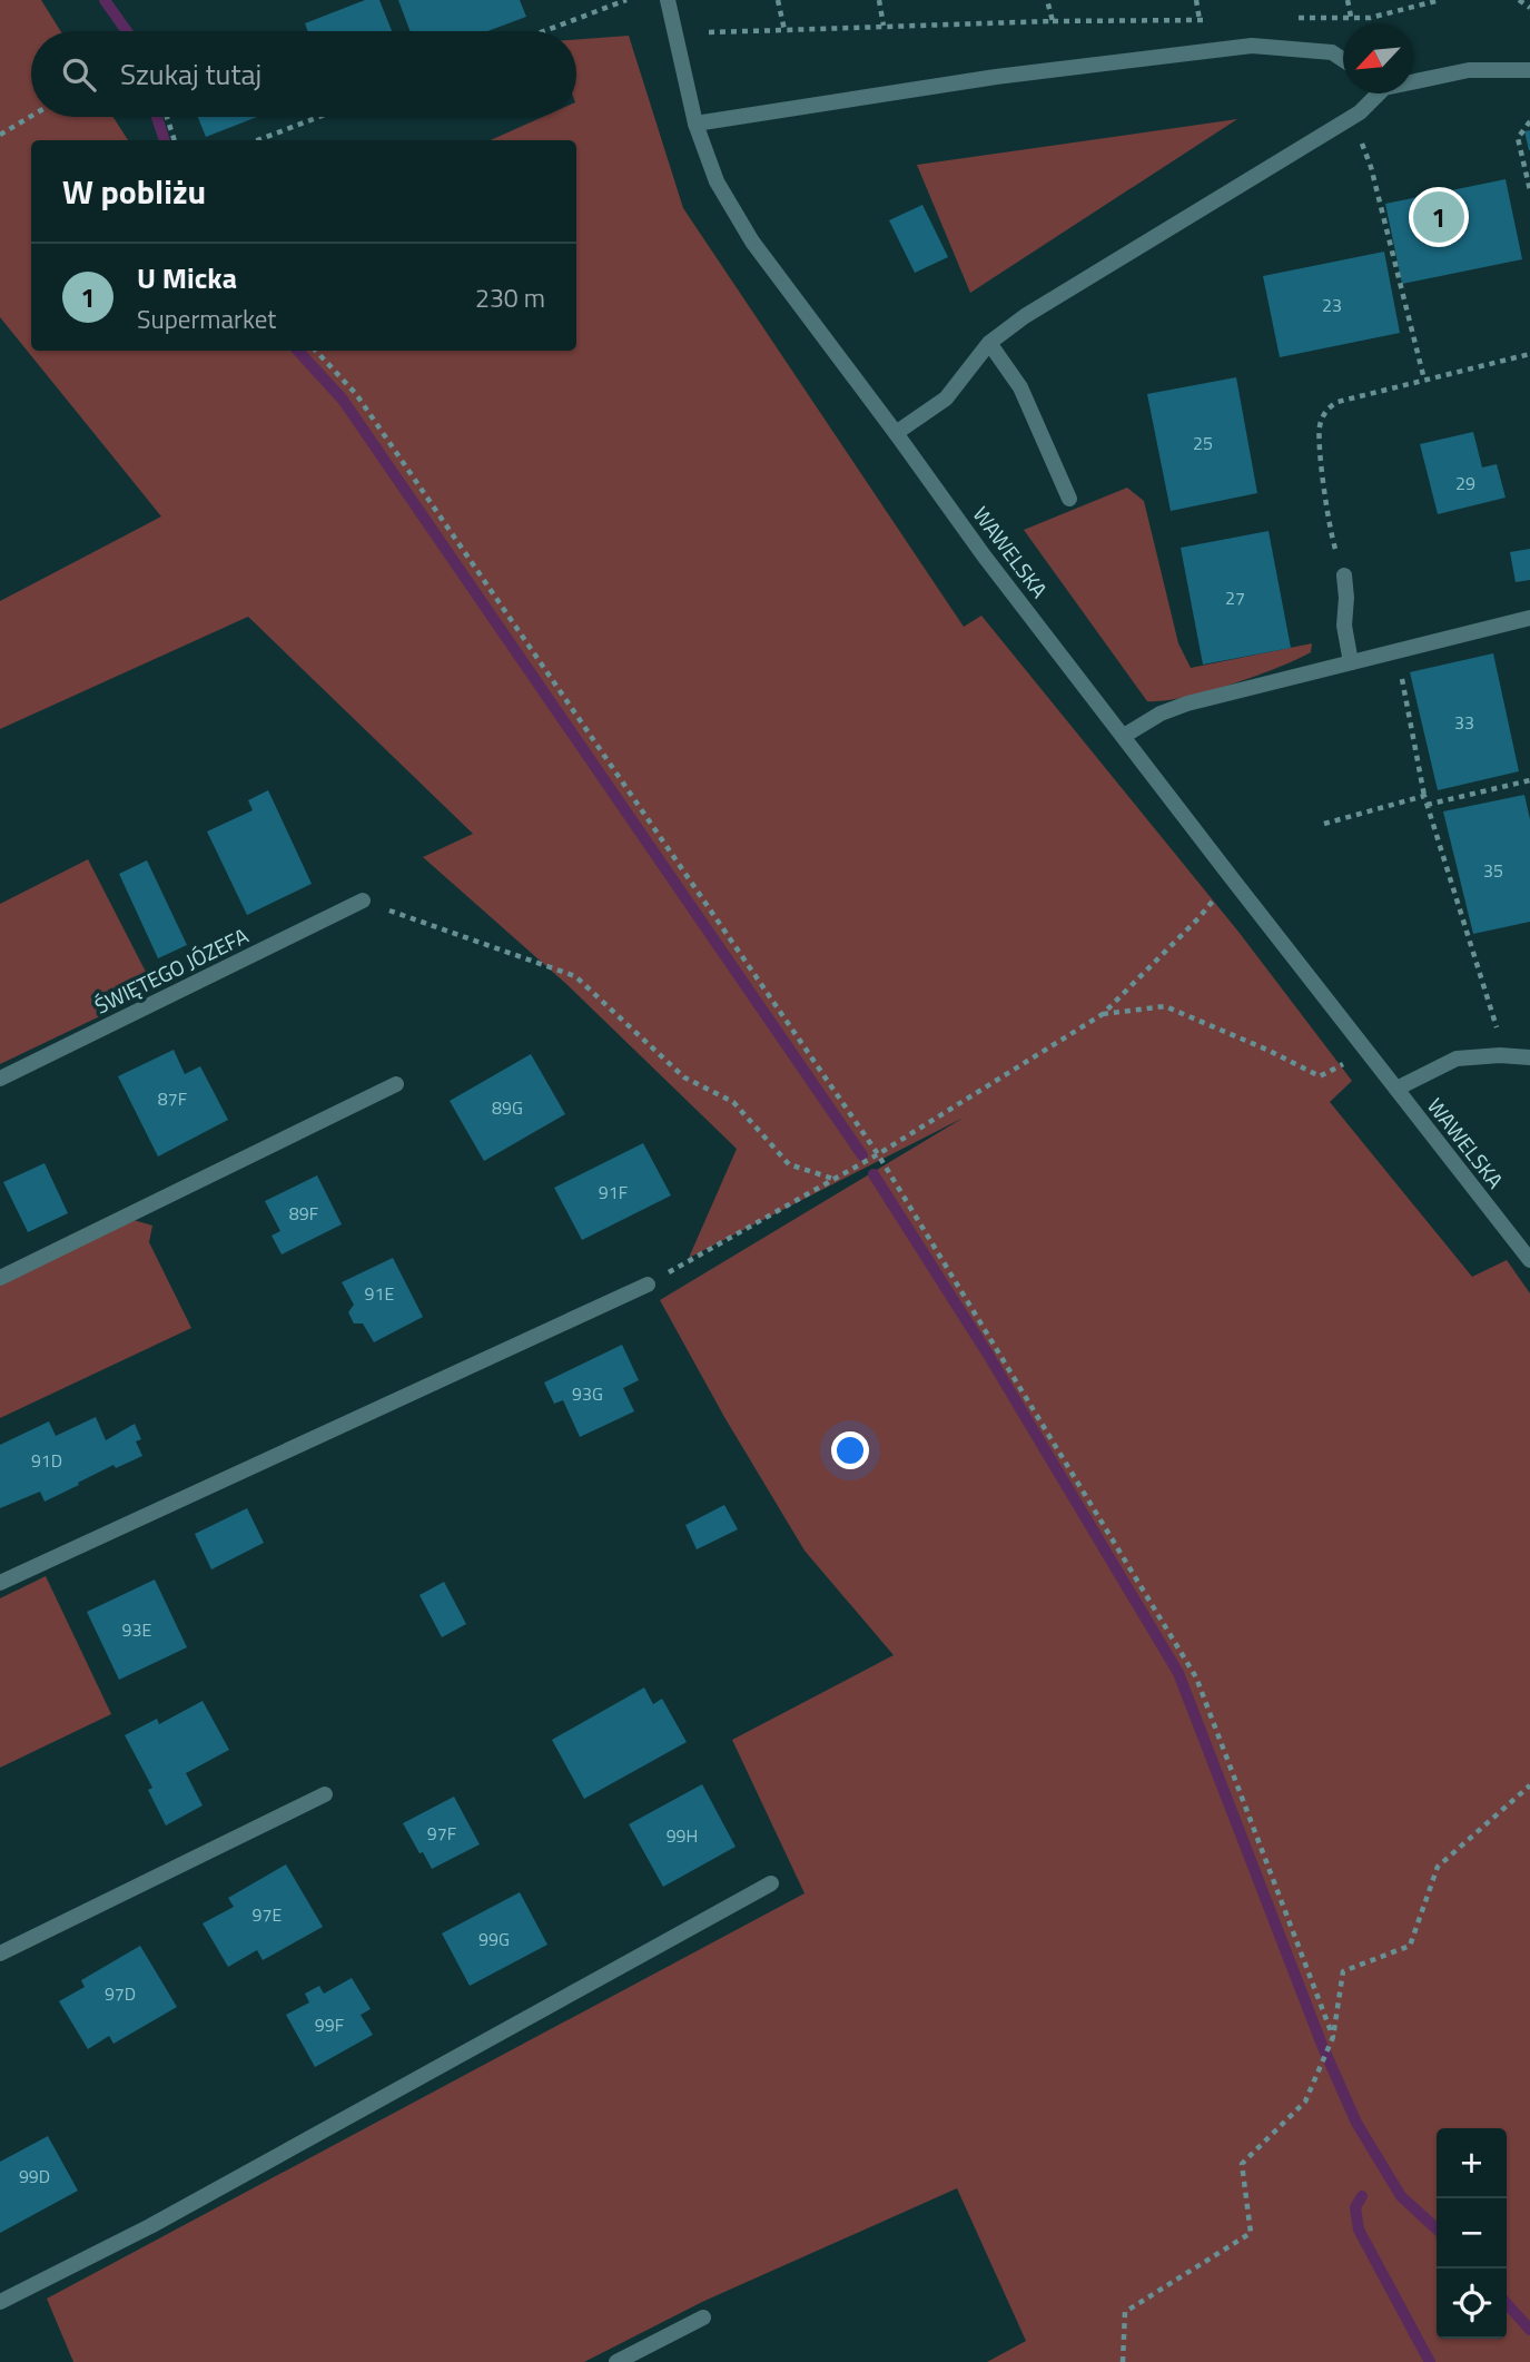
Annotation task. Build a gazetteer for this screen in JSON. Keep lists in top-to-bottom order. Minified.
{"streets":{"street":["WAWELSKA","ŚWIĘTEGO JÓZEFA"]},"house_numbers":["23","25","29","27","33","35","87F","89G","91F","89F","91E","93G","91D","93E","97F","99H","97E","99G","97D","99F","99D"],"north":"bottom left","page":{"search":"Szukaj tutaj","heading":"W pobliżu","pins":"1","list":[{"mark":"1","name":"U Micka","note":"Supermarket","value":"230 m"}],"map_buttons":["+","−"]}}
